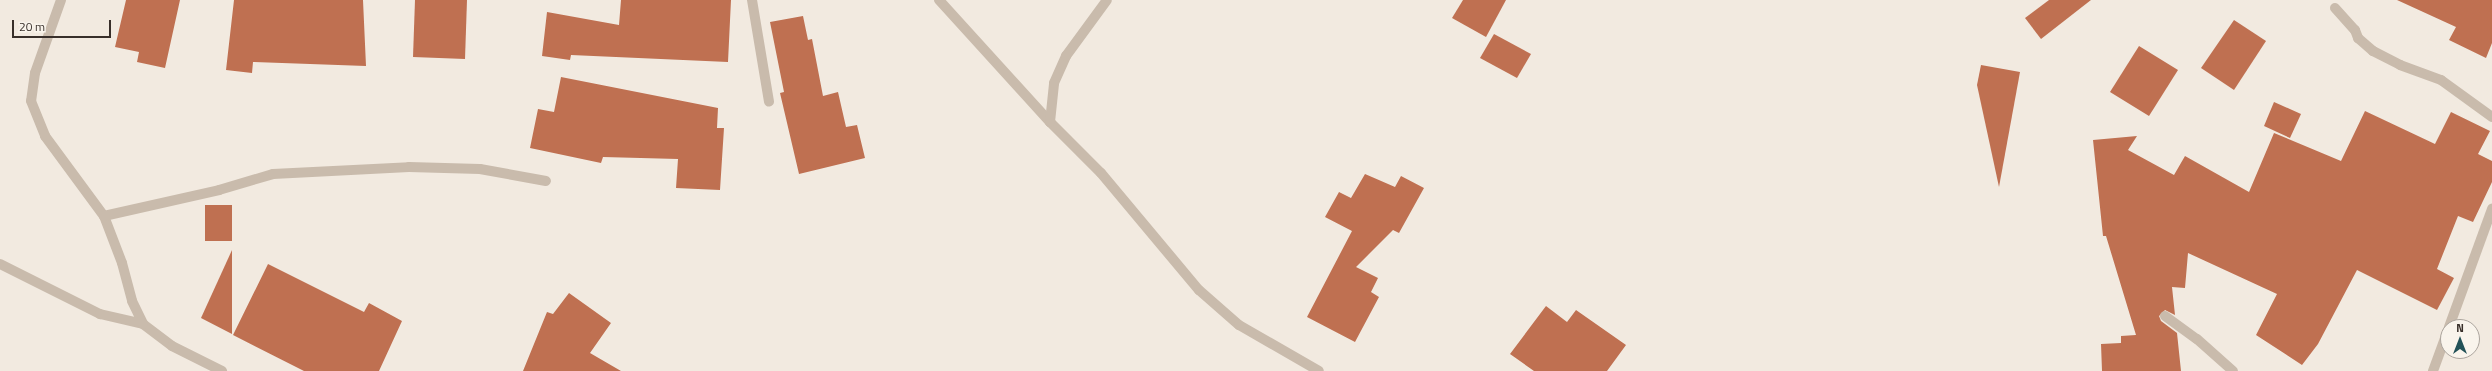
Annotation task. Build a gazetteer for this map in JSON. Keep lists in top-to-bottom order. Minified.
{"scale_bar":"20 m","north":"top"}
